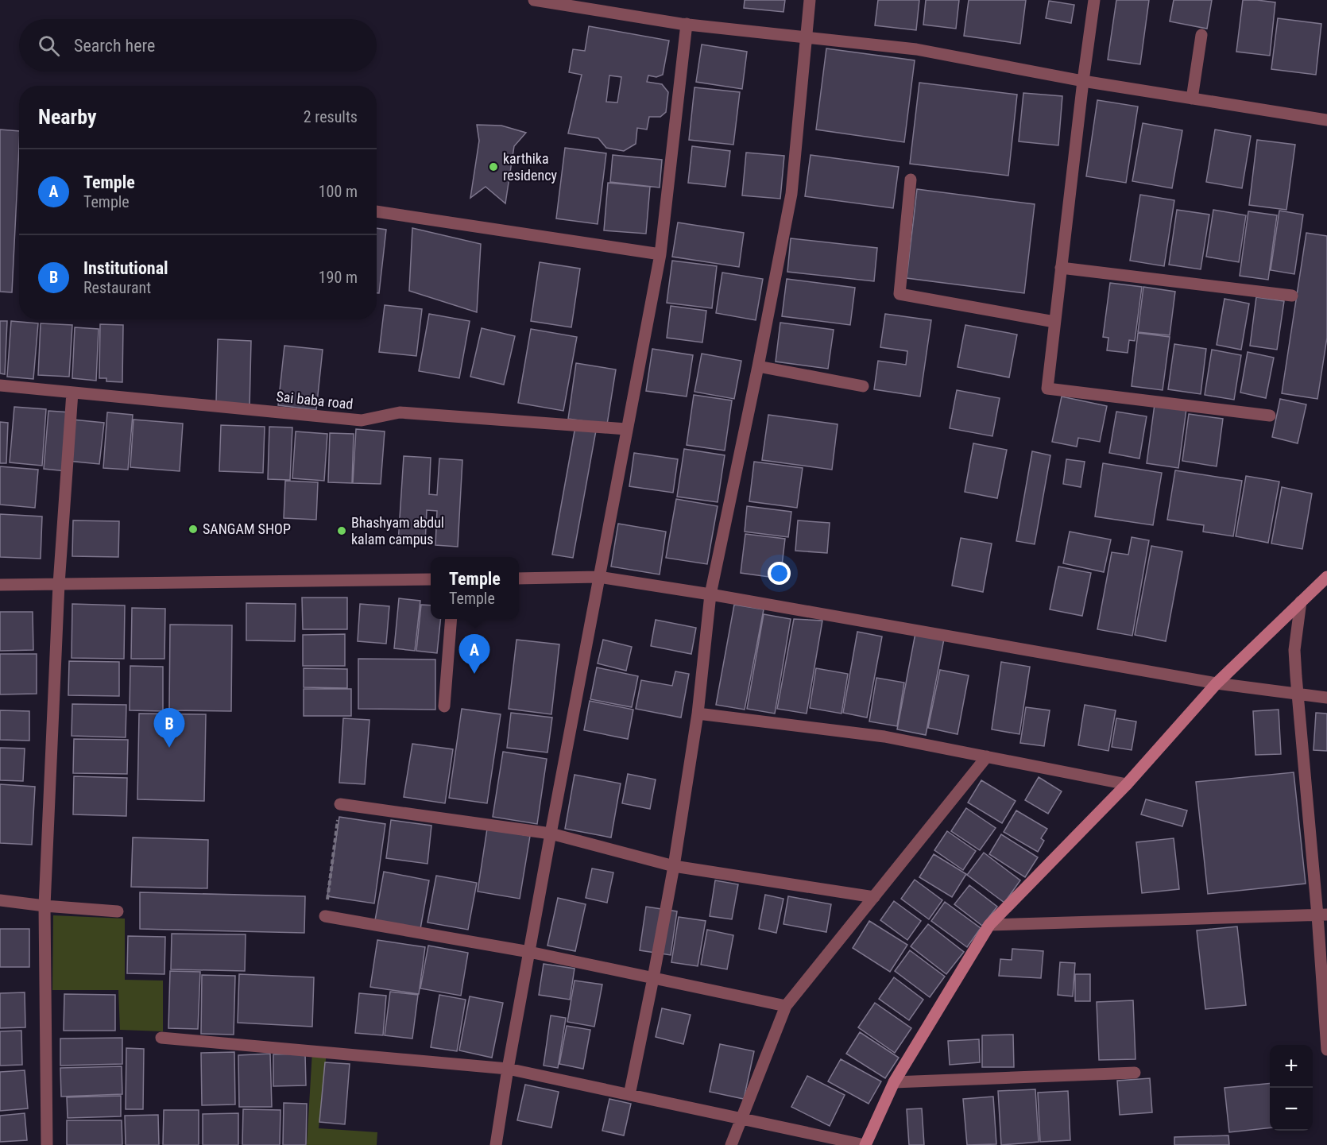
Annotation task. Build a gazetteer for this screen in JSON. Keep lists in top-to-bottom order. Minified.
{"streets":{"street":["Sai baba road"]},"places":["karthika residency","SANGAM SHOP","Bhashyam abdul kalam campus"],"page":{"search":"Search here","heading":["Nearby","2 results"],"list":[{"mark":"A","name":"Temple","note":"Temple","value":"100 m"},{"mark":"B","name":"Institutional","note":"Restaurant","value":"190 m"}],"popup":["Temple","Temple"],"pins":["A","B"],"map_buttons":["+","−"]}}
